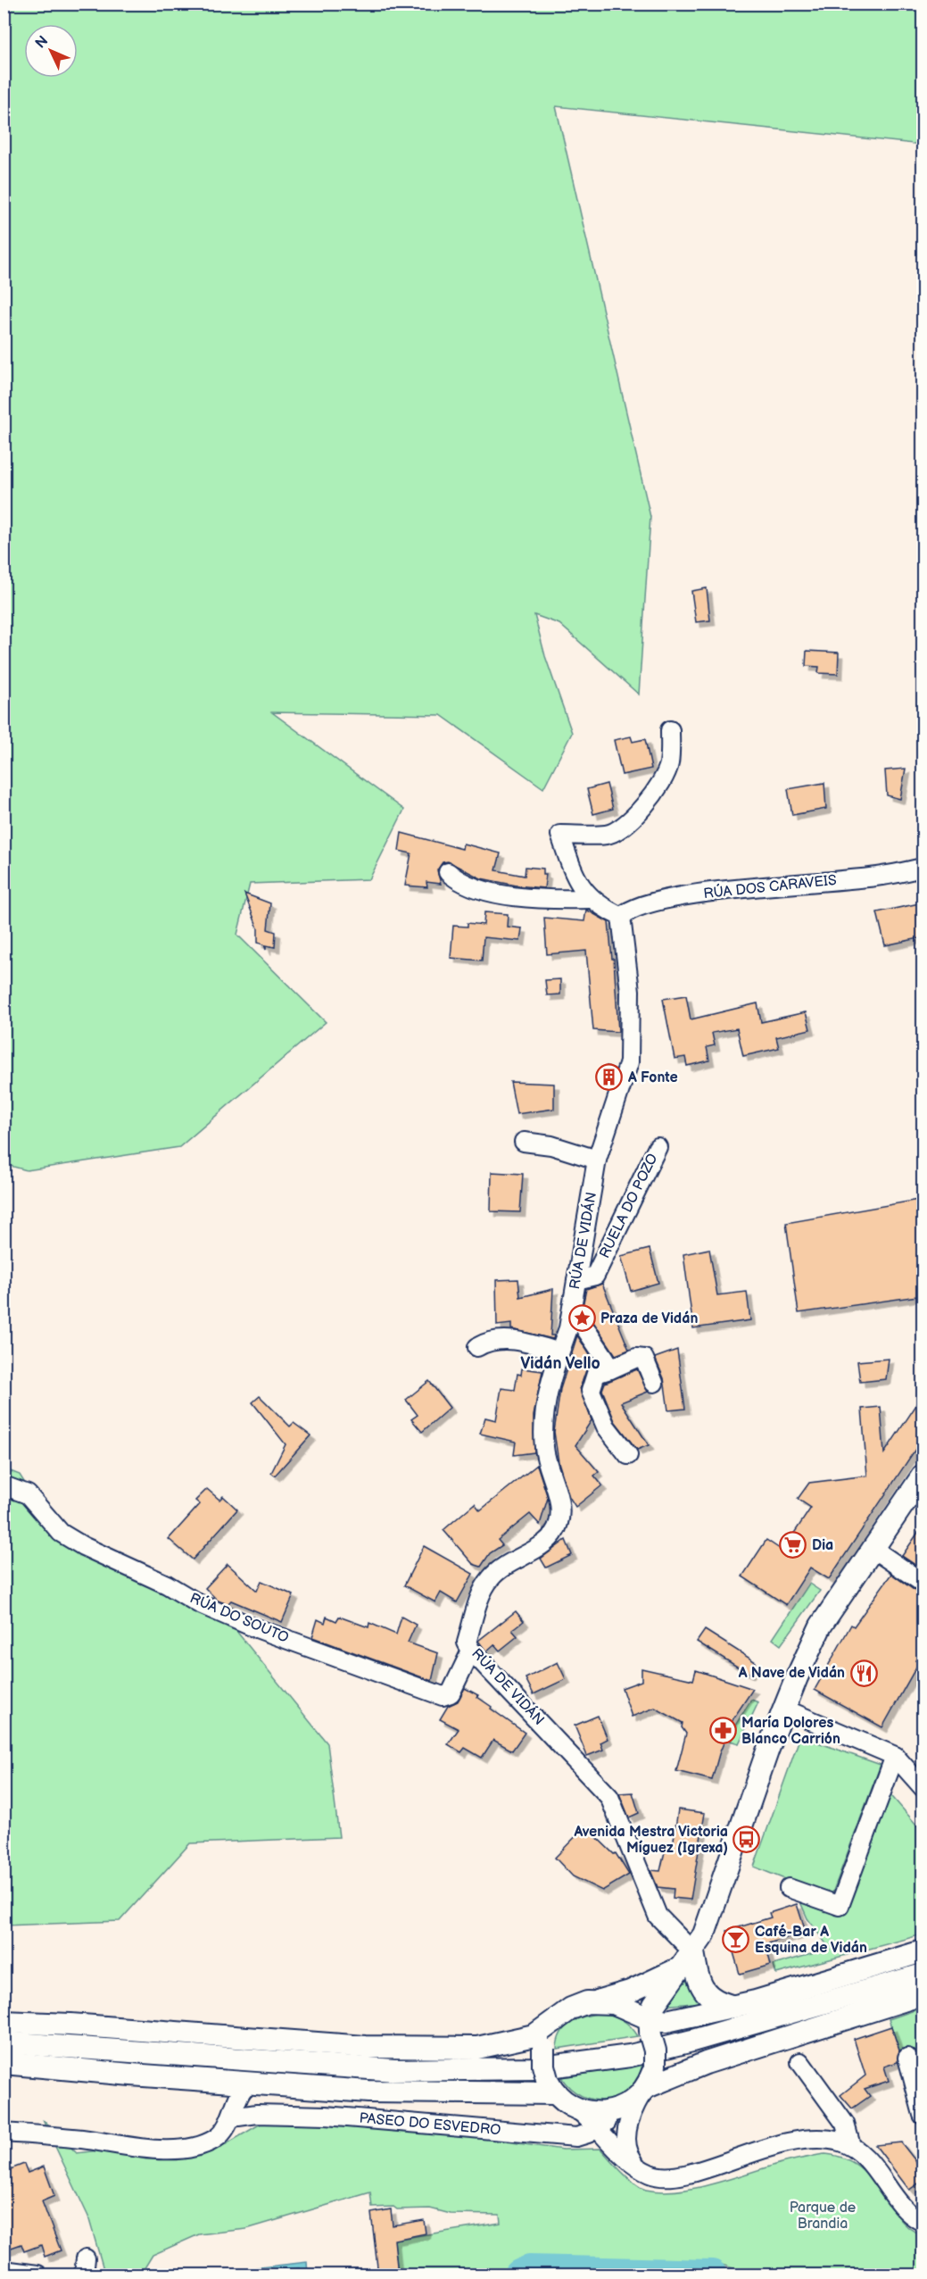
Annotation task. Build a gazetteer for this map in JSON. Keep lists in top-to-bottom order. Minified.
{"streets":{"street":["RÚA DOS CARAVEIS","RUELA DO POZO","RÚA DE VIDÁN","RÚA DO SOUTO","PASEO DO ESVEDRO"]},"crossings":[["RÚA DOS CARAVEIS","RÚA DE VIDÁN"],["RUELA DO POZO","RÚA DE VIDÁN"],["RÚA DE VIDÁN","RÚA DO SOUTO"]],"districts":["Vidán Vello"],"parks":["Parque de Brandia"],"places":{"building":["A Fonte"],"place":["Praza de Vidán"],"supermarket":["Dia"],"restaurant":["A Nave de Vidán"],"pharmacy":["María Dolores Blanco Carrión"],"bus stop":["Avenida Mestra Victoria Míguez (Igrexa)"],"bar":["Café-Bar A Esquina de Vidán"]},"north":"top left"}
